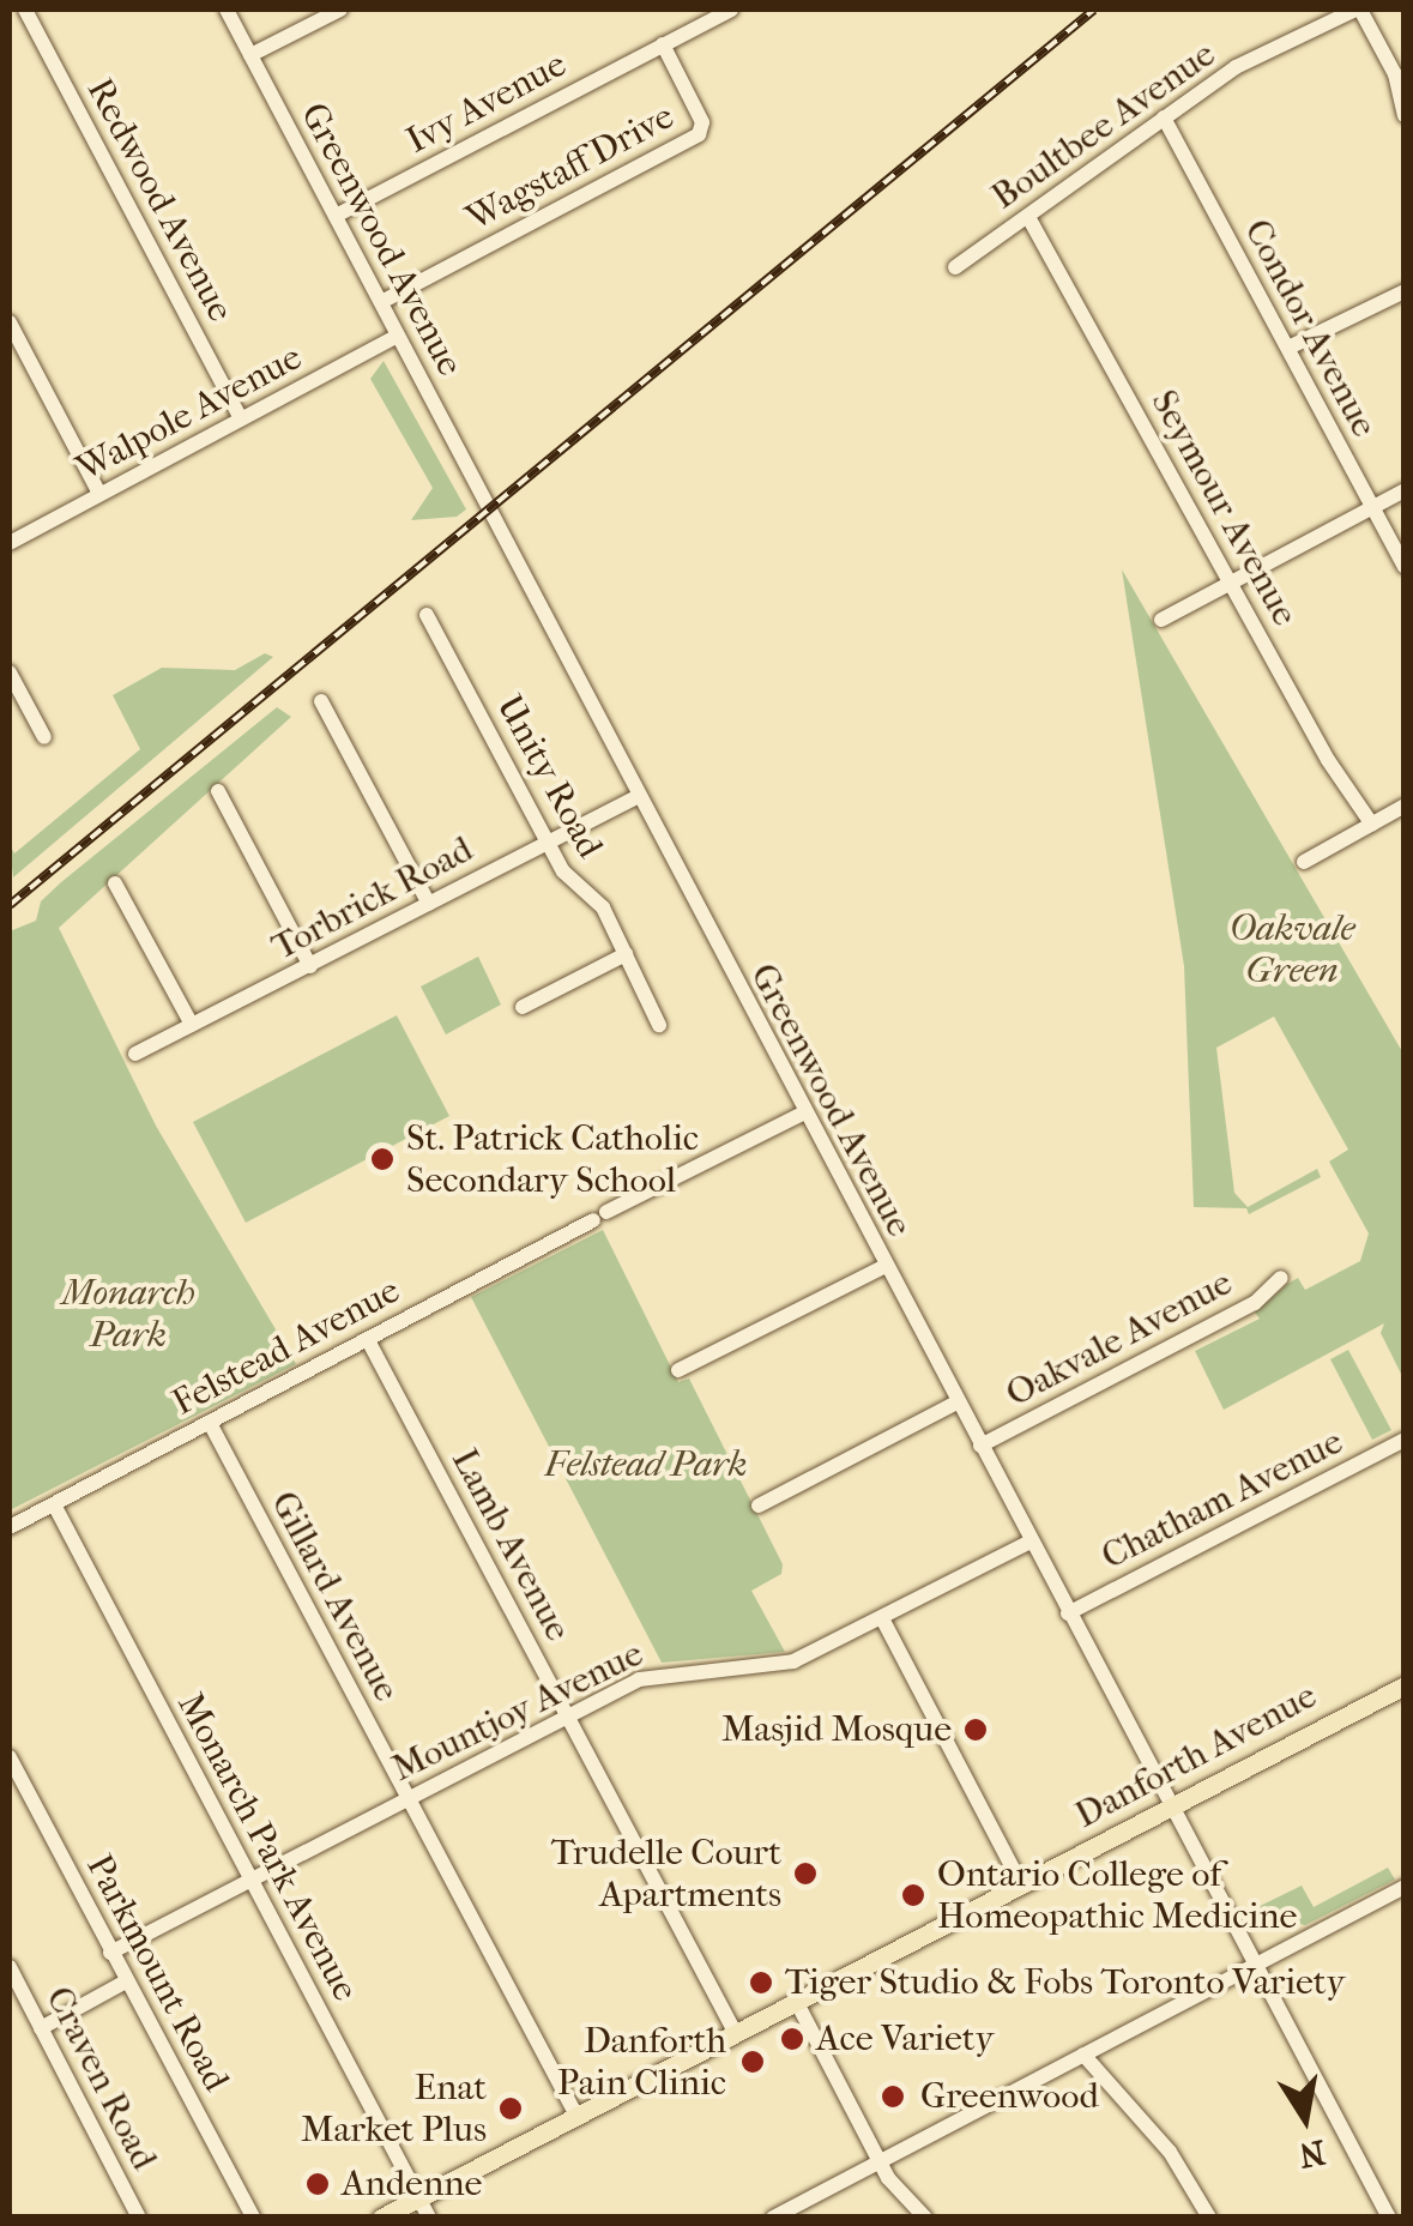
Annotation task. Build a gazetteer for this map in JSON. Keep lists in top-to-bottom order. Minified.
{"streets":{"main road":["Danforth Avenue"],"street":["Ivy Avenue","Boultbee Avenue","Wagstaff Drive","Redwood Avenue","Greenwood Avenue","Condor Avenue","Walpole Avenue","Seymour Avenue","Unity Road","Torbrick Road","Oakvale Avenue","Felstead Avenue","Chatham Avenue","Lamb Avenue","Gillard Avenue","Mountjoy Avenue","Monarch Park Avenue","Parkmount Road","Craven Road"]},"crossings":[["Ivy Avenue","Wagstaff Drive"],["Ivy Avenue","Greenwood Avenue"],["Boultbee Avenue","Condor Avenue"],["Boultbee Avenue","Seymour Avenue"],["Wagstaff Drive","Greenwood Avenue"],["Redwood Avenue","Walpole Avenue"],["Greenwood Avenue","Walpole Avenue"],["Greenwood Avenue","Torbrick Road"],["Greenwood Avenue","Oakvale Avenue"],["Greenwood Avenue","Felstead Avenue"],["Greenwood Avenue","Chatham Avenue"],["Greenwood Avenue","Mountjoy Avenue"],["Greenwood Avenue","Danforth Avenue"],["Unity Road","Torbrick Road"],["Felstead Avenue","Lamb Avenue"],["Felstead Avenue","Gillard Avenue"],["Felstead Avenue","Monarch Park Avenue"],["Lamb Avenue","Mountjoy Avenue"],["Lamb Avenue","Danforth Avenue"],["Gillard Avenue","Mountjoy Avenue"],["Gillard Avenue","Danforth Avenue"],["Mountjoy Avenue","Monarch Park Avenue"],["Mountjoy Avenue","Parkmount Road"],["Danforth Avenue","Monarch Park Avenue"]],"parks":["Oakvale Green","Monarch Park","Felstead Park"],"places":["St. Patrick Catholic Secondary School","Masjid Mosque","Trudelle Court Apartments","Ontario College of Homeopathic Medicine","Tiger Studio & Fobs Toronto Variety","Ace Variety","Danforth Pain Clinic","Greenwood","Enat Market Plus","Andenne"],"north":"bottom"}
